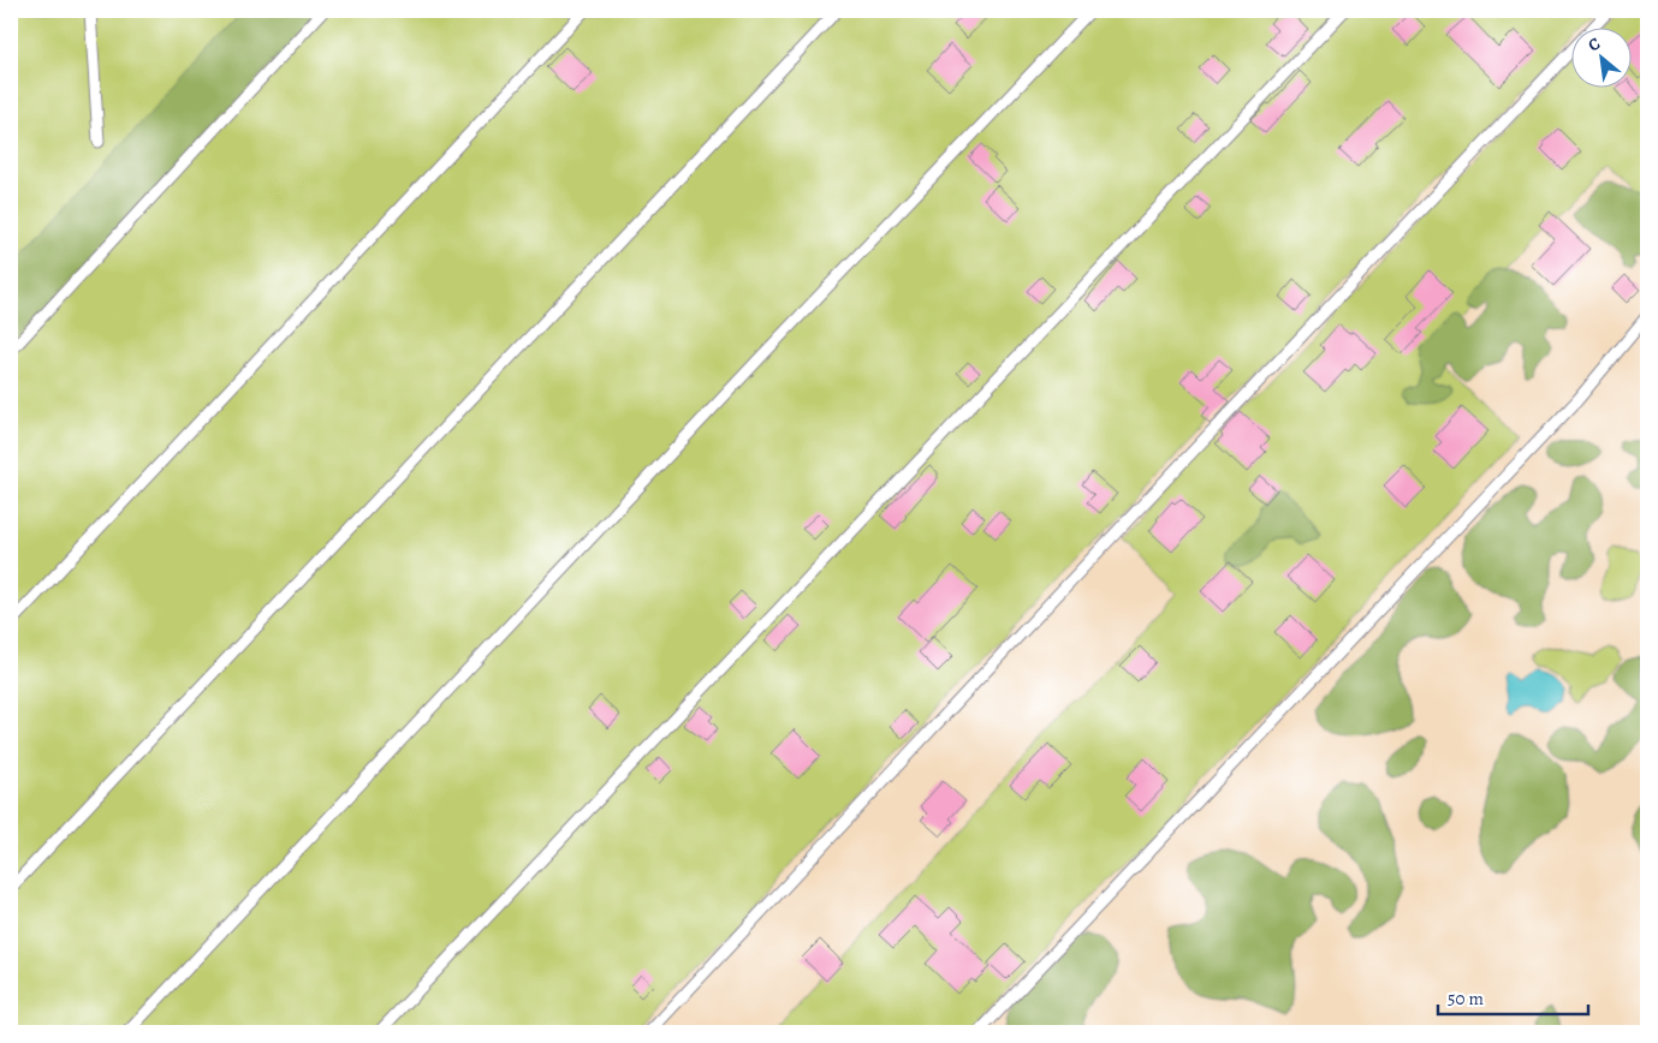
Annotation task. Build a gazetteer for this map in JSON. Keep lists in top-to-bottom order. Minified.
{"scale_bar":"50 m","north":"top left"}
